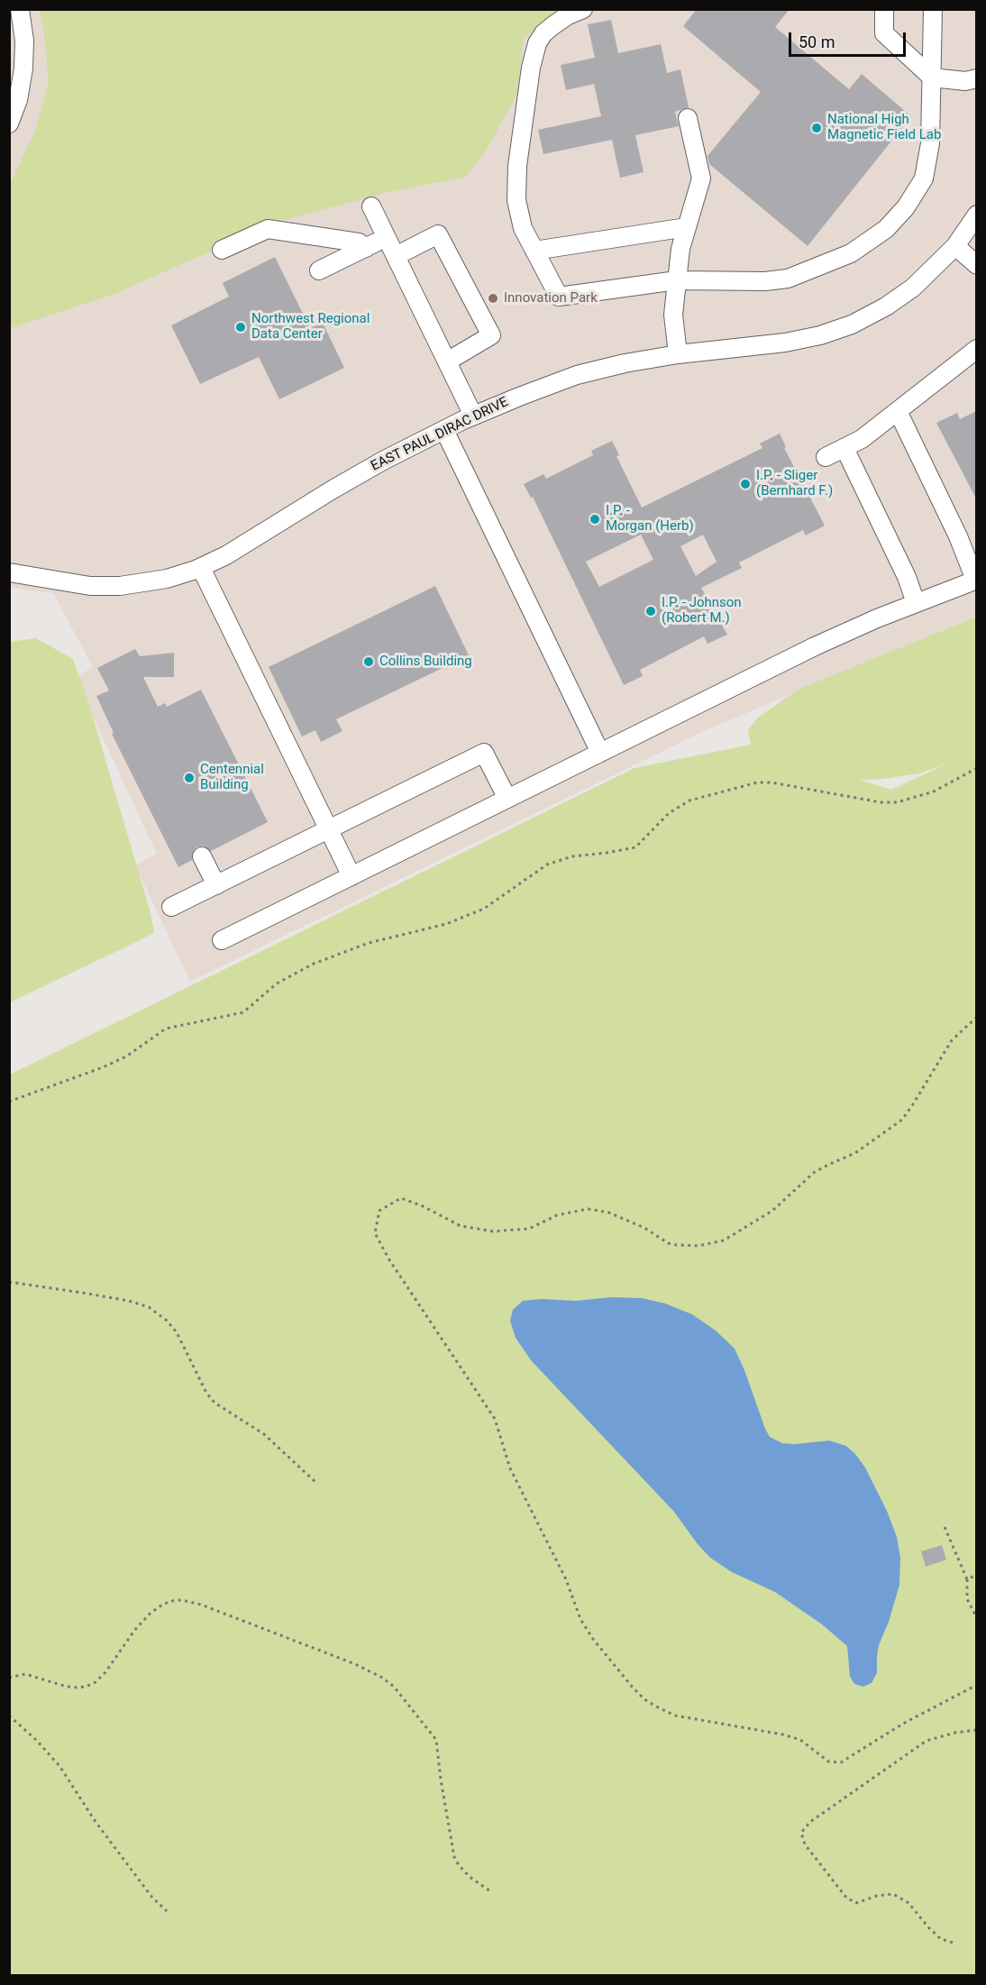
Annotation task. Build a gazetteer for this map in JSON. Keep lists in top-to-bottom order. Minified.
{"streets":{"street":["EAST PAUL DIRAC DRIVE"]},"places":["National High Magnetic Field Lab","Innovation Park","Northwest Regional Data Center","I.P. - Sliger (Bernhard F.)","I.P. - Morgan (Herb)","I.P. - Johnson (Robert M.)","Collins Building","Centennial Building"],"scale_bar":"50 m"}
